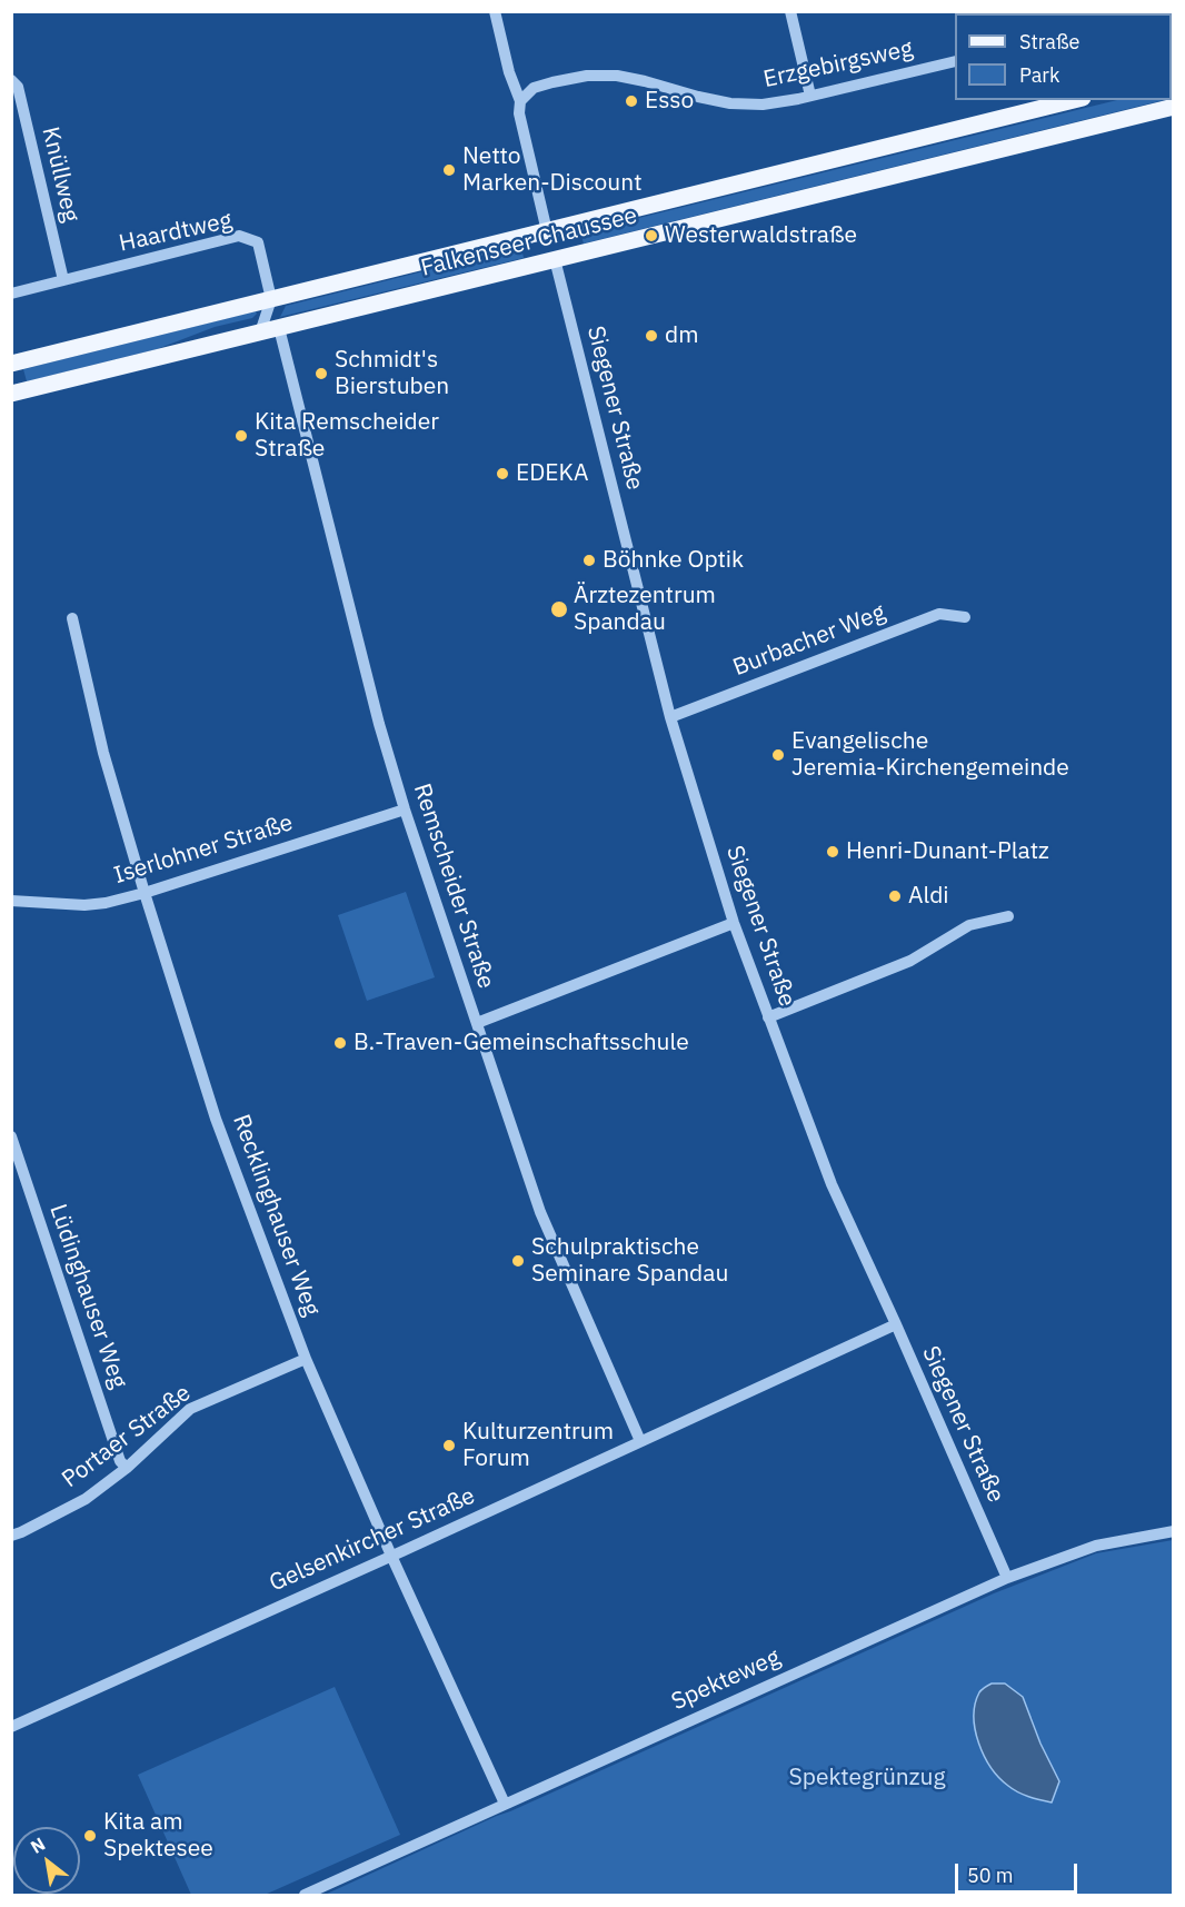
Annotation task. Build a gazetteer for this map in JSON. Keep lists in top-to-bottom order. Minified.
{"streets":{"main road":["Falkenseer Chaussee"],"street":["Erzgebirgsweg","Knüllweg","Haardtweg","Siegener Straße","Burbacher Weg","Iserlohner Straße","Remscheider Straße","Recklinghauser Weg","Lüdinghauser Weg","Portaer Straße","Gelsenkircher Straße","Spekteweg"]},"crossings":[["Knüllweg","Haardtweg"],["Haardtweg","Falkenseer Chaussee"],["Falkenseer Chaussee","Siegener Straße"],["Falkenseer Chaussee","Remscheider Straße"],["Siegener Straße","Burbacher Weg"],["Siegener Straße","Gelsenkircher Straße"],["Siegener Straße","Spekteweg"],["Iserlohner Straße","Remscheider Straße"],["Iserlohner Straße","Recklinghauser Weg"],["Remscheider Straße","Gelsenkircher Straße"],["Recklinghauser Weg","Portaer Straße"],["Recklinghauser Weg","Gelsenkircher Straße"],["Recklinghauser Weg","Spekteweg"],["Lüdinghauser Weg","Portaer Straße"]],"parks":["Spektegrünzug"],"places":["Esso","Netto Marken-Discount","Westerwaldstraße","dm","Schmidt's Bierstuben","Kita Remscheider Straße","EDEKA","Böhnke Optik","Ärztezentrum Spandau","Evangelische Jeremia-Kirchengemeinde","Henri-Dunant-Platz","Aldi","B.-Traven-Gemeinschaftsschule","Schulpraktische Seminare Spandau","Kulturzentrum Forum","Kita am Spektesee"],"legend":["Straße","Park"],"scale_bar":"50 m","north":"top left"}
